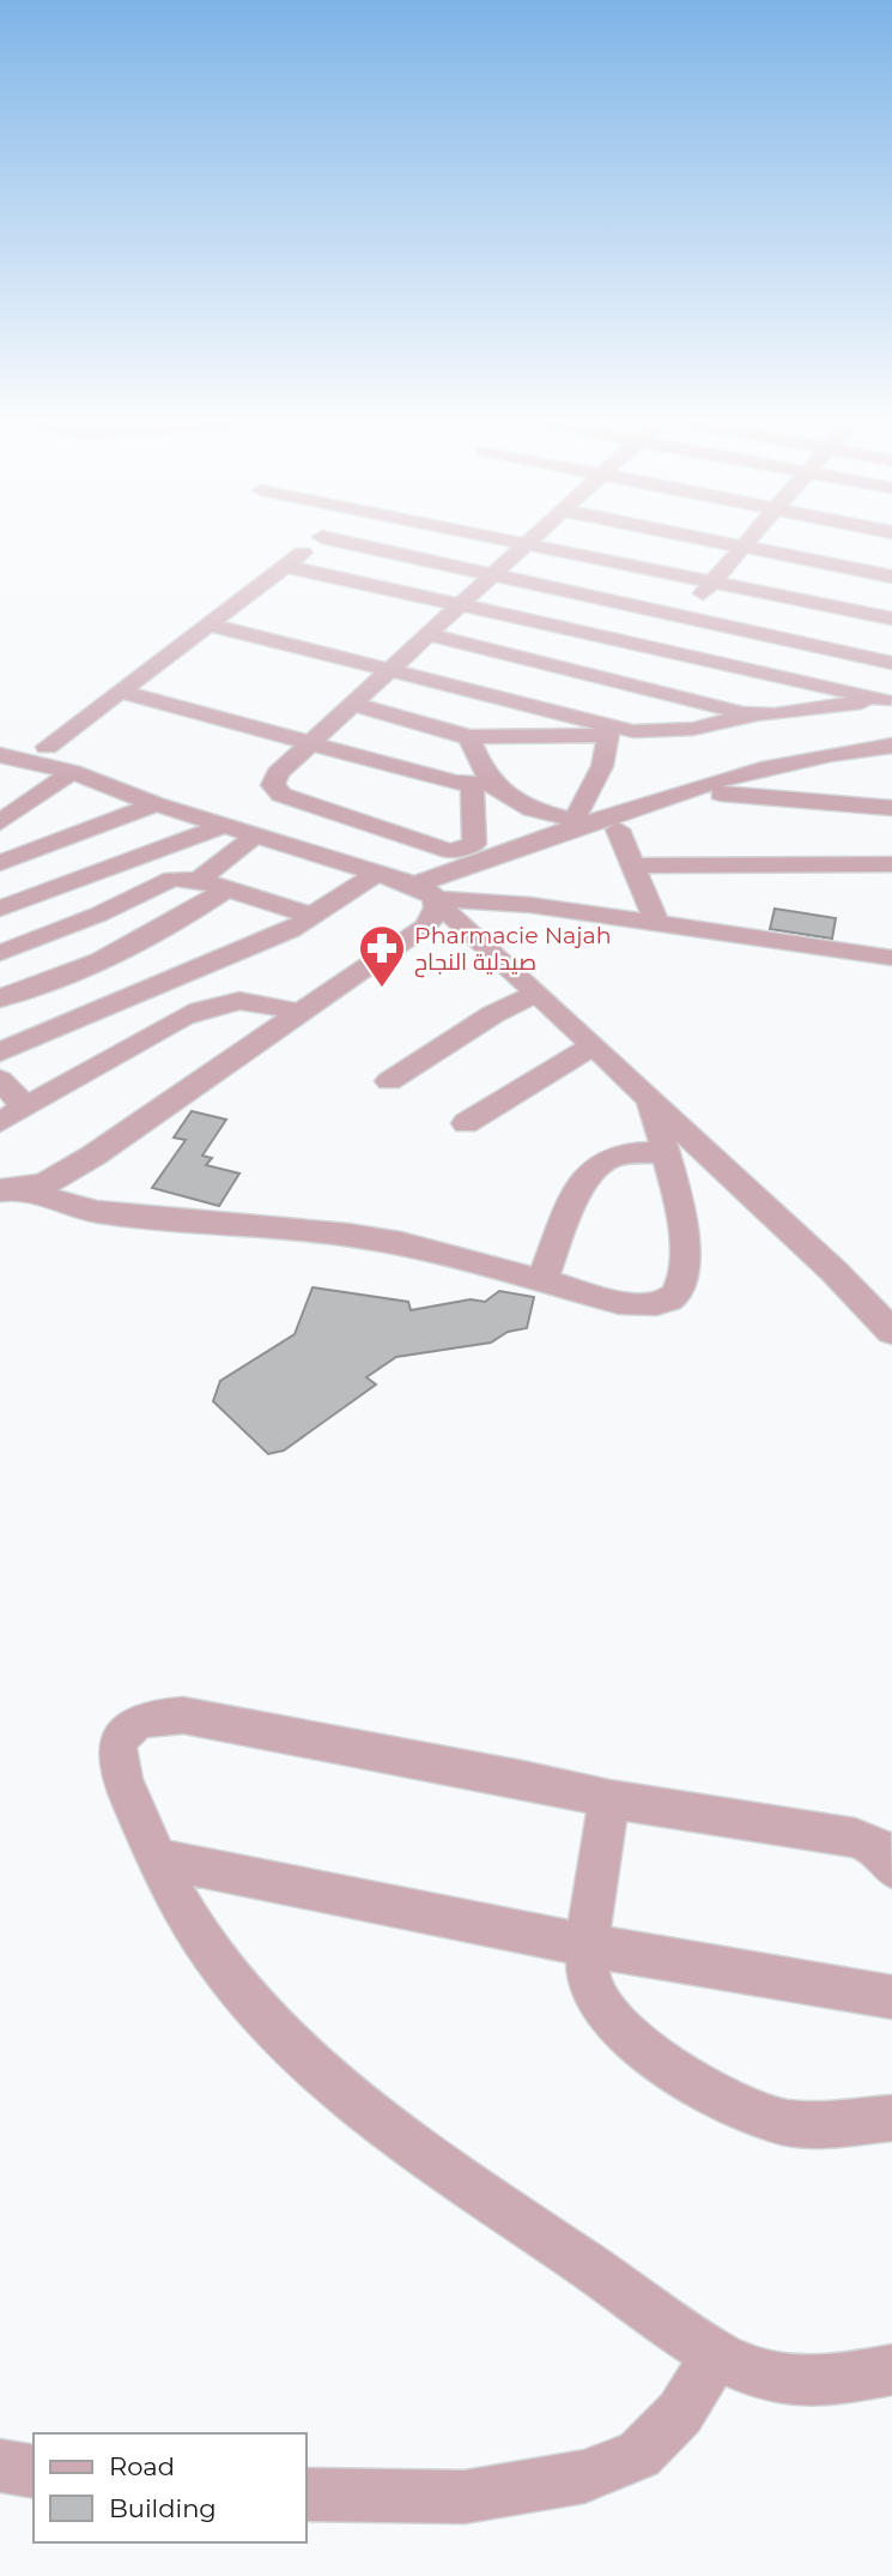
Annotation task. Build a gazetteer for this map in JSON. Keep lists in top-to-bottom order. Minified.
{"places":{"pharmacy":["Pharmacie Najah صيدلية النجاح"]},"legend":["Road","Building"]}
